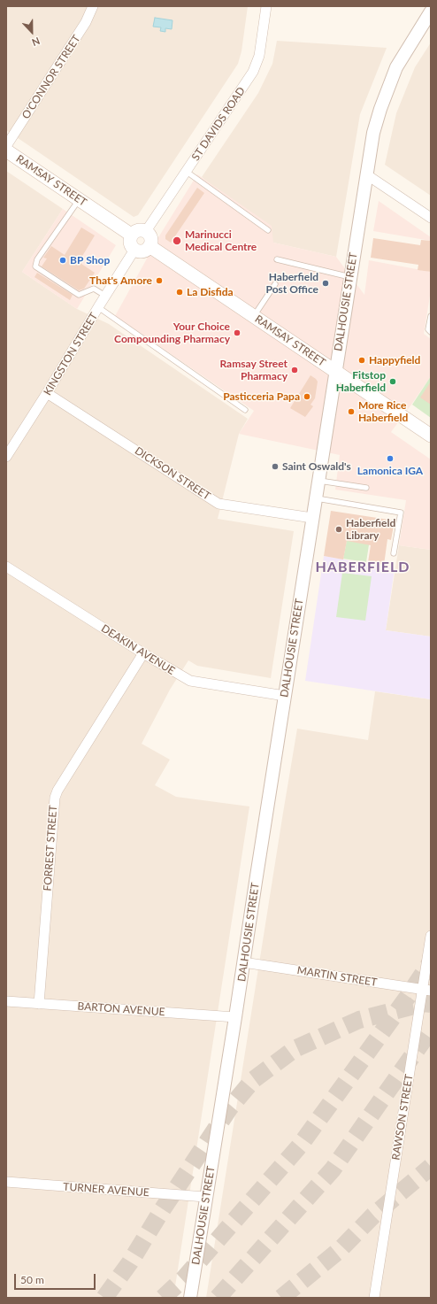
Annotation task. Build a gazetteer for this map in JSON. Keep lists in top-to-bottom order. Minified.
{"streets":{"main road":["RAMSAY STREET"],"street":["O'CONNOR STREET","ST DAVIDS ROAD","DALHOUSIE STREET","KINGSTON STREET","DICKSON STREET","DEAKIN AVENUE","FORREST STREET","MARTIN STREET","BARTON AVENUE","RAWSON STREET","TURNER AVENUE"]},"crossings":[["ST DAVIDS ROAD","RAMSAY STREET"],["ST DAVIDS ROAD","KINGSTON STREET"],["RAMSAY STREET","DALHOUSIE STREET"],["RAMSAY STREET","KINGSTON STREET"],["DALHOUSIE STREET","DICKSON STREET"],["DALHOUSIE STREET","DEAKIN AVENUE"],["DALHOUSIE STREET","MARTIN STREET"],["DALHOUSIE STREET","BARTON AVENUE"],["DALHOUSIE STREET","TURNER AVENUE"],["KINGSTON STREET","DICKSON STREET"],["DEAKIN AVENUE","FORREST STREET"],["FORREST STREET","BARTON AVENUE"],["MARTIN STREET","RAWSON STREET"]],"districts":["HABERFIELD"],"places":["Marinucci Medical Centre","BP Shop","That's Amore","Haberfield Post Office","La Disfida","Your Choice Compounding Pharmacy","Happyfield","Ramsay Street Pharmacy","Fitstop Haberfield","Pasticceria Papa","More Rice Haberfield","Lamonica IGA","Saint Oswald's","Haberfield Library"],"scale_bar":"50 m","north":"bottom"}
